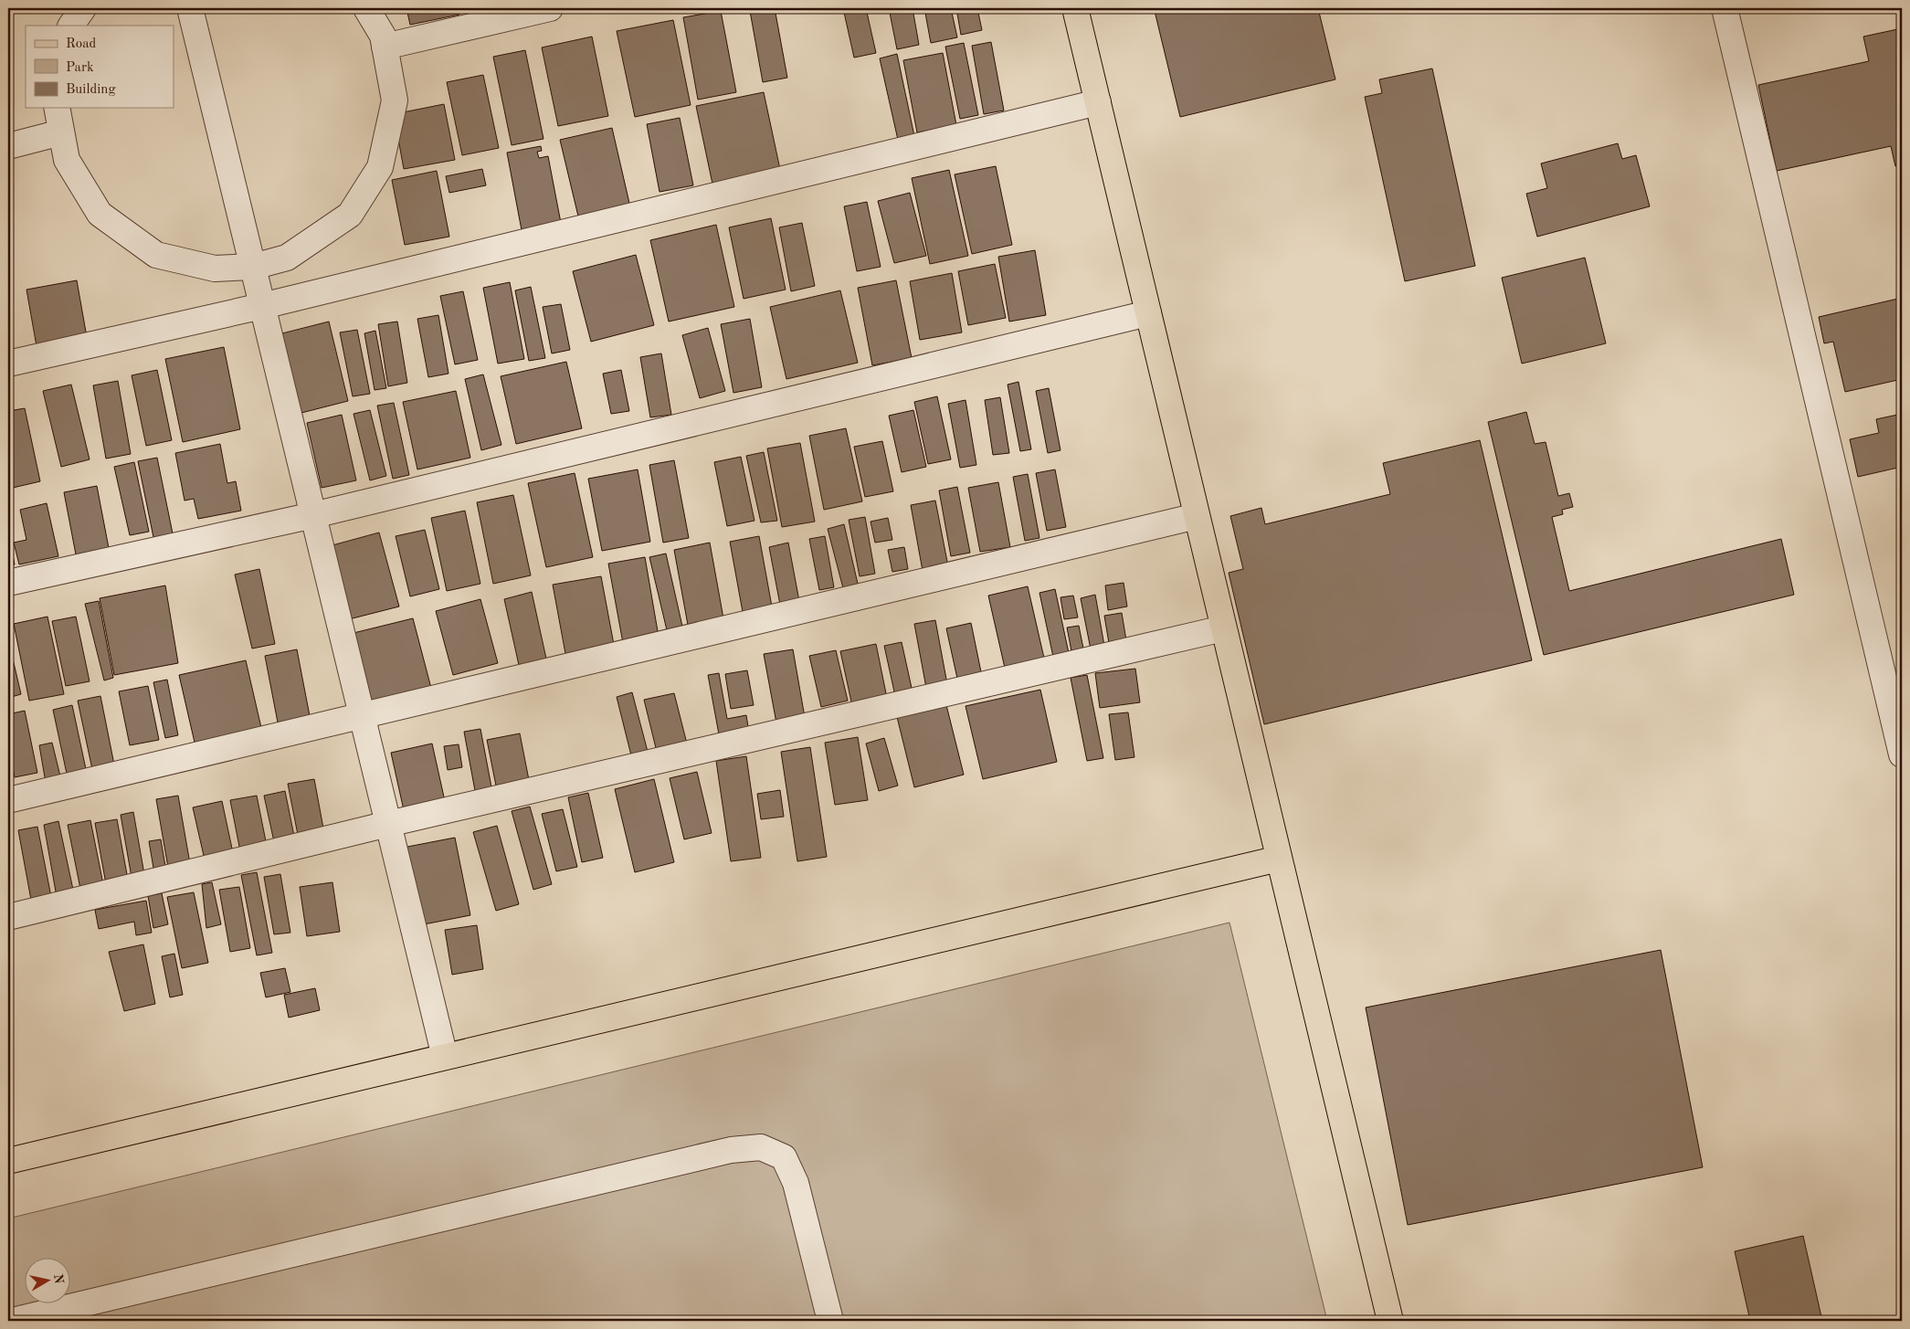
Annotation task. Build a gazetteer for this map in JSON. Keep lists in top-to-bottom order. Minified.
{"legend":["Road","Park","Building"],"north":"right"}
